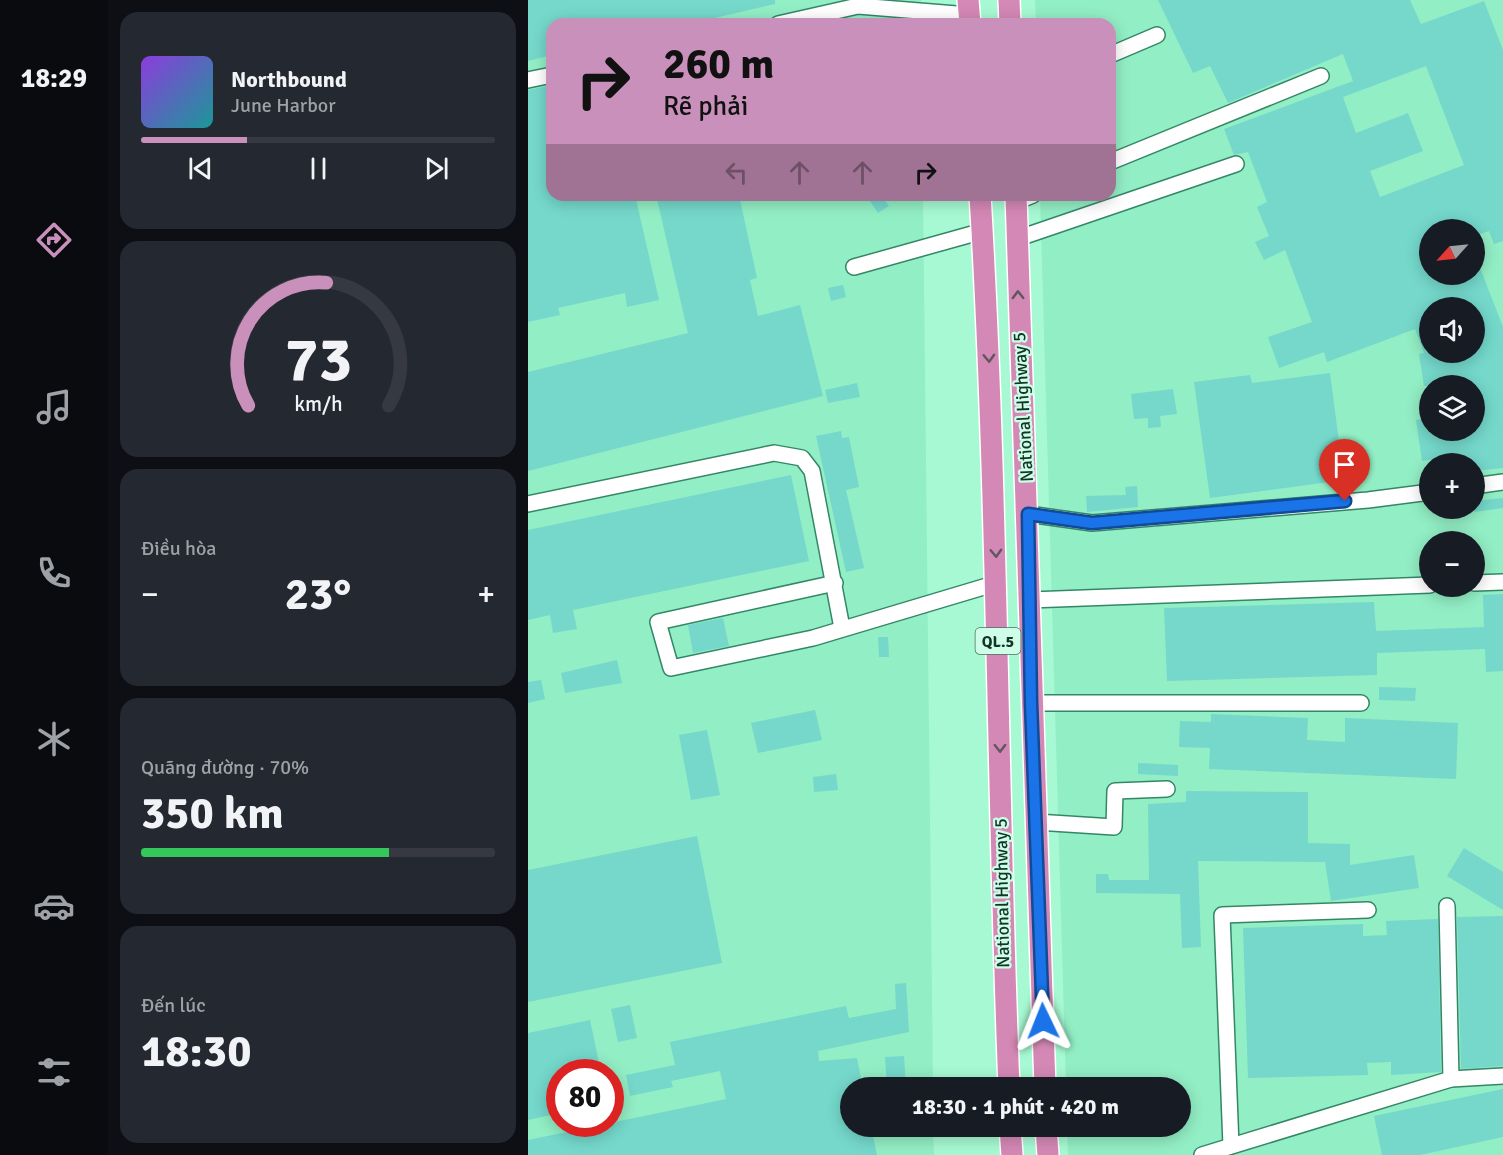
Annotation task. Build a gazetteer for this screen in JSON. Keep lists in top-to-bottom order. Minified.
{"streets":{"highway":["National Highway 5","QL.5"]},"north":"bottom left","page":{"tabs":"18:29","turn":["260 m","Rẽ phải"],"song":["Northbound","June Harbor"],"map_buttons":["+","−"],"tile":["Điều hòa",["Quãng đường · 70%","350 km"],["Đến lúc","18:30"]],"heat":["−","23°","+"],"limit":"80","trip":"18:30 · 1 phút · 420 m","gauge":["73","km/h"]}}
